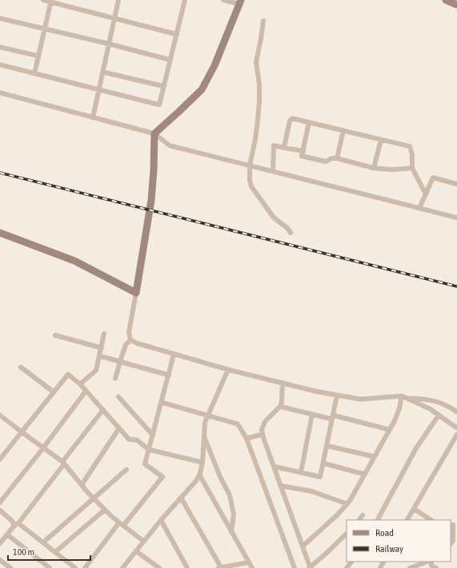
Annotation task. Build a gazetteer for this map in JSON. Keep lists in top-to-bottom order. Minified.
{"legend":["Road","Railway"],"scale_bar":"100 m"}
